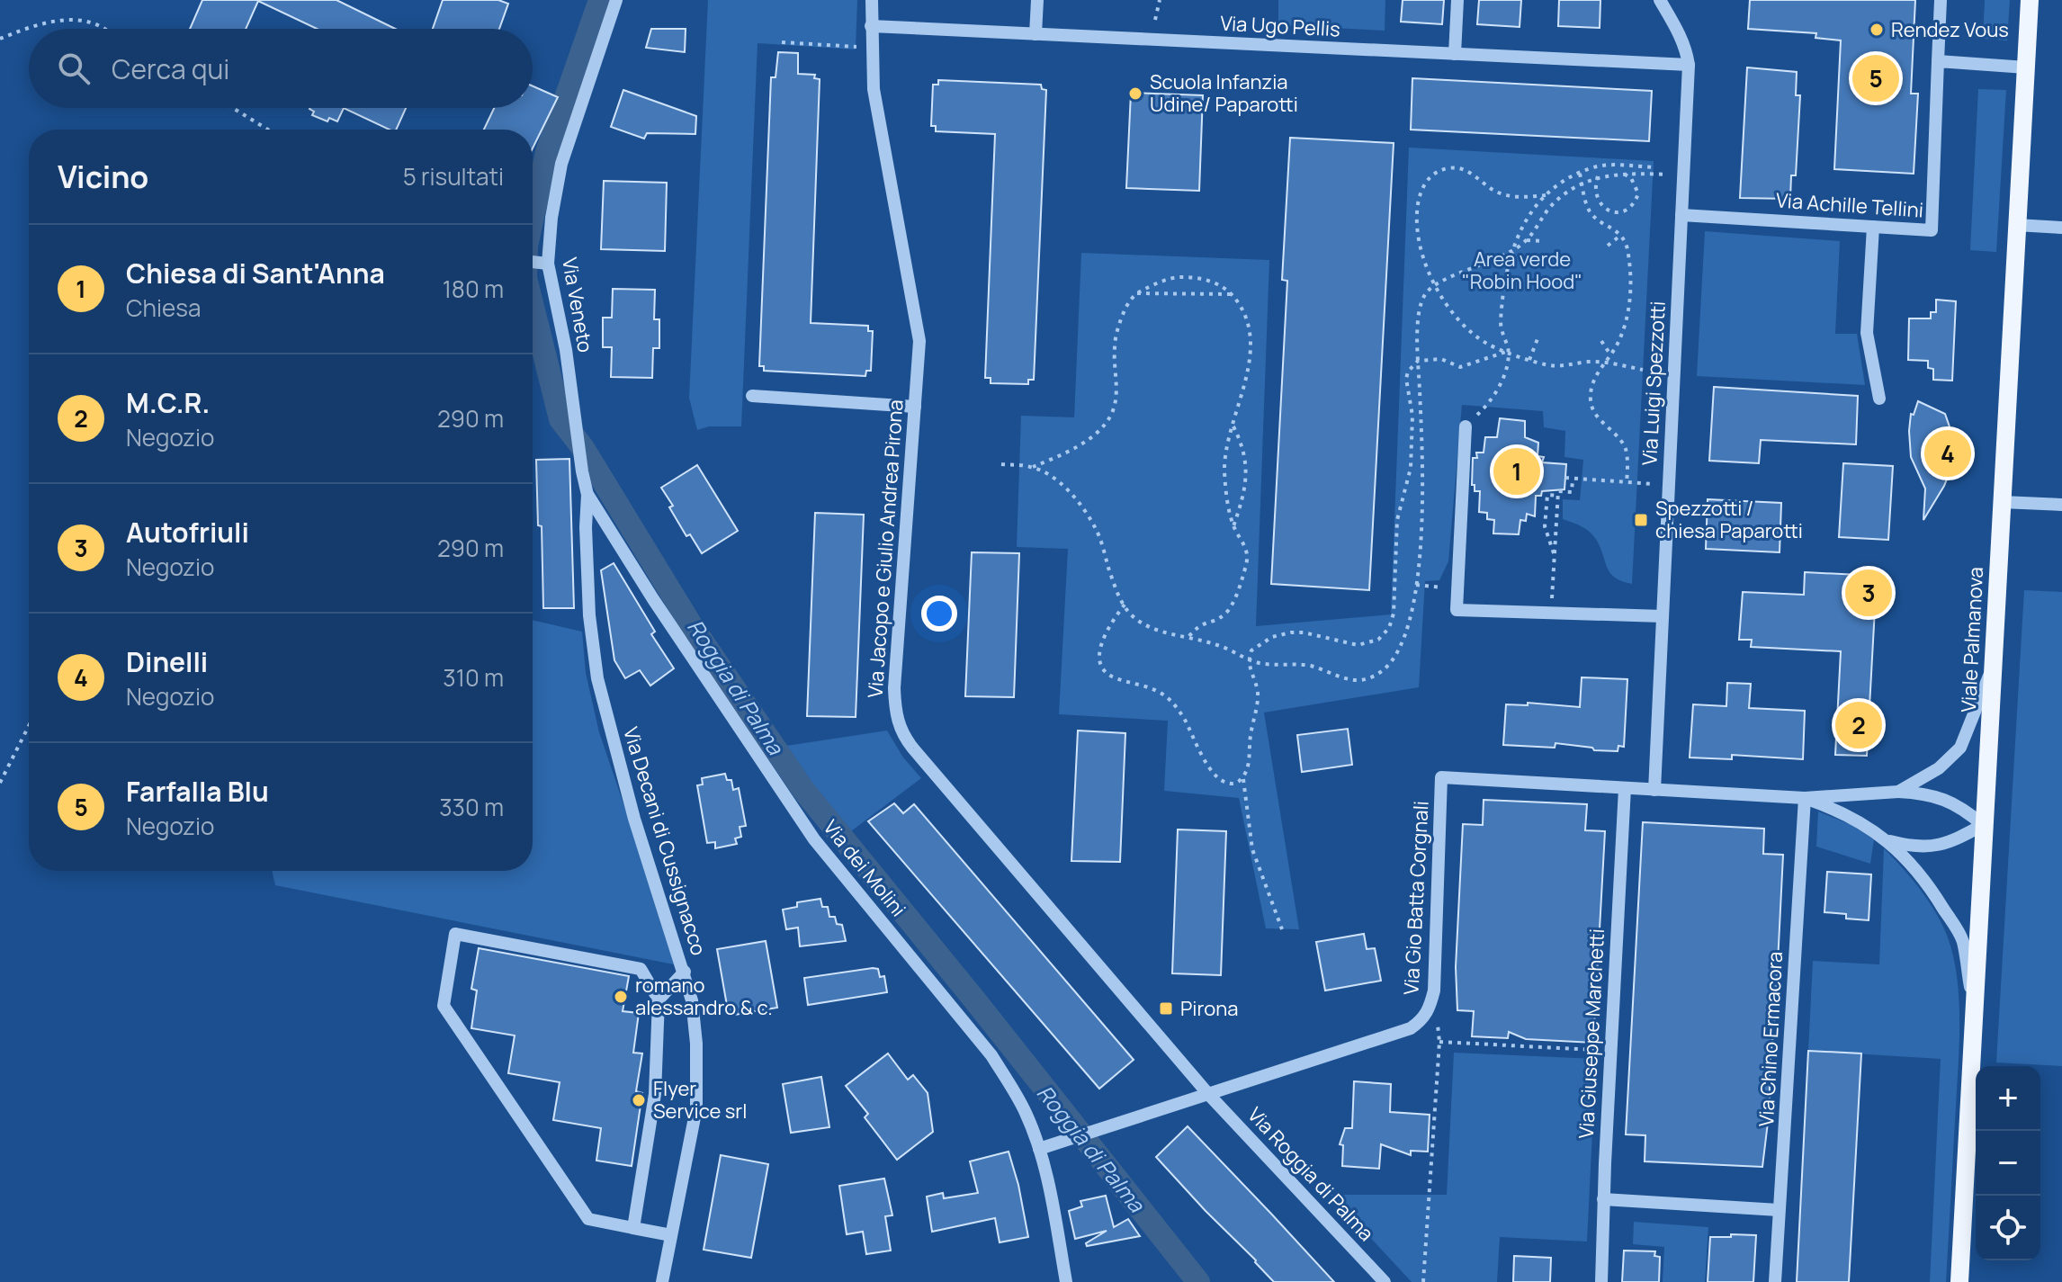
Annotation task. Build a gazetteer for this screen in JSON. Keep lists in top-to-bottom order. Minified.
{"streets":{"main road":["Viale Palmanova"],"street":["Via Ugo Pellis","Via Achille Tellini","Via Veneto","Via Luigi Spezzotti","Via Jacopo e Giulio Andrea Pirona","Via Decani di Cussignacco","Via dei Molini","Via Gio Batta Corgnali","Via Giuseppe Marchetti","Via Chino Ermacora","Via Roggia di Palma"]},"crossings":[["Via Ugo Pellis","Via Luigi Spezzotti"],["Via Ugo Pellis","Via Jacopo e Giulio Andrea Pirona"],["Via Achille Tellini","Via Luigi Spezzotti"],["Via Veneto","Via Decani di Cussignacco"],["Via Veneto","Via dei Molini"],["Via Luigi Spezzotti","Via Gio Batta Corgnali"],["Via Jacopo e Giulio Andrea Pirona","Via Gio Batta Corgnali"],["Via Jacopo e Giulio Andrea Pirona","Via Roggia di Palma"],["Viale Palmanova","Via Gio Batta Corgnali"],["Via Decani di Cussignacco","Via dei Molini"],["Via dei Molini","Via Gio Batta Corgnali"],["Via Gio Batta Corgnali","Via Giuseppe Marchetti"],["Via Gio Batta Corgnali","Via Chino Ermacora"],["Via Gio Batta Corgnali","Via Roggia di Palma"]],"water":["Roggia di Palma"],"parks":["Area verde \"Robin Hood\""],"places":{"other":["Rendez Vous","Scuola Infanzia Udine/ Paparotti","romano alessandro & c.","Flyer Service srl"],"transit":["Spezzotti / chiesa Paparotti","Pirona"]},"page":{"search":"Cerca qui","pins":["5","4","1","3","2"],"heading":["Vicino","5 risultati"],"list":[{"mark":"1","name":"Chiesa di Sant'Anna","note":"Chiesa","value":"180 m"},{"mark":"2","name":"M.C.R.","note":"Negozio","value":"290 m"},{"mark":"3","name":"Autofriuli","note":"Negozio","value":"290 m"},{"mark":"4","name":"Dinelli","note":"Negozio","value":"310 m"},{"mark":"5","name":"Farfalla Blu","note":"Negozio","value":"330 m"}],"map_buttons":["+","−"]}}
